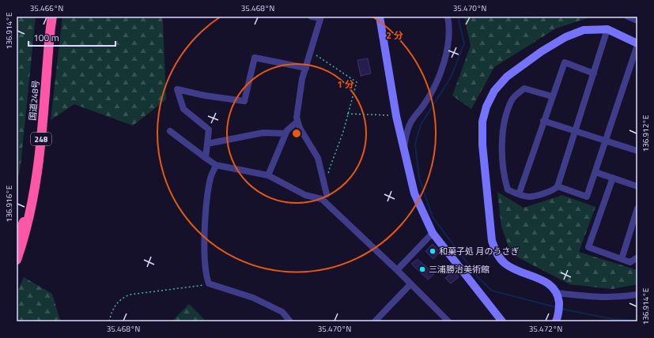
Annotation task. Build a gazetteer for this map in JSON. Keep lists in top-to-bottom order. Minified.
{"streets":{"highway":["国道248号","248"]},"crossings":[["国道248号","248"]],"places":["和菓子処 月のうさぎ","三浦勝治美術館"],"scale_bar":"100 m","coordinates":["35.466°N","35.468°N","35.470°N","136.914°E","136.912°E","136.916°E","35.472°N"],"rings":["2 分","1 分"]}
